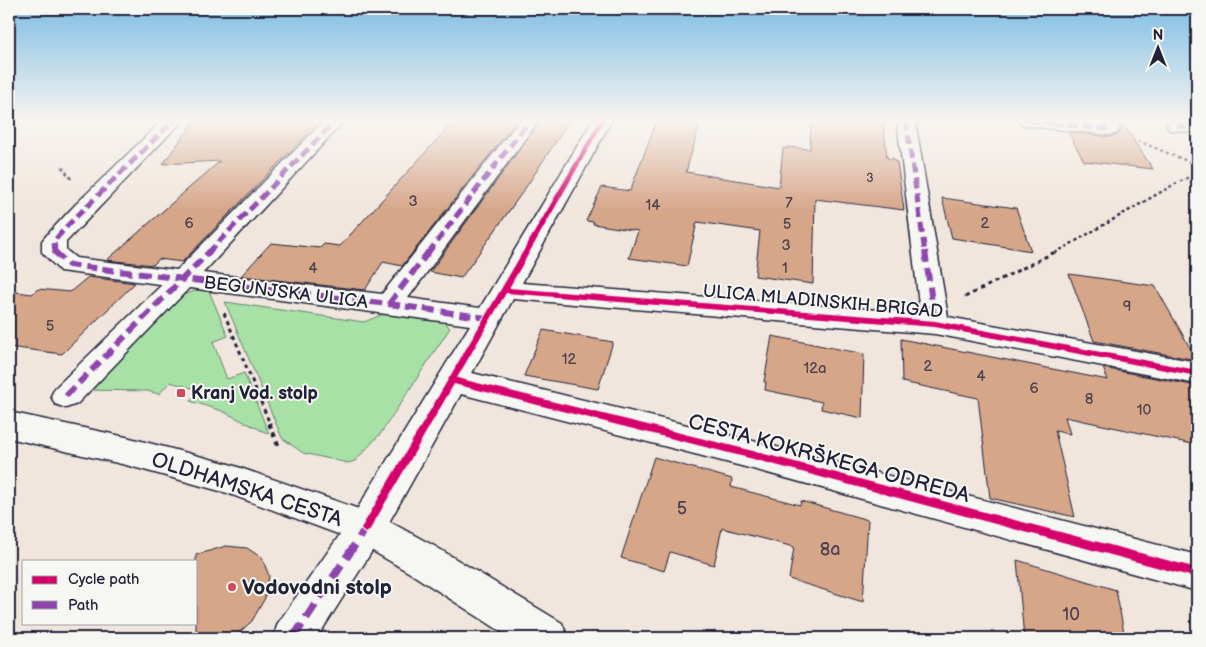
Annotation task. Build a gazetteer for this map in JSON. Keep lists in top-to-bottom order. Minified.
{"streets":{"street":["BEGUNJSKA ULICA","ULICA MLADINSKIH BRIGAD","CESTA KOKRŠKEGA ODREDA","OLDHAMSKA CESTA"]},"places":{"transit":["Kranj Vod. stolp"],"other":["Vodovodni stolp"]},"house_numbers":["3","3","7","14","6","2","5","3","4","1","9","5","12","2","12a","4","6","8","10","5","8a","10"],"legend":["Cycle path","Path"],"north":"top"}
